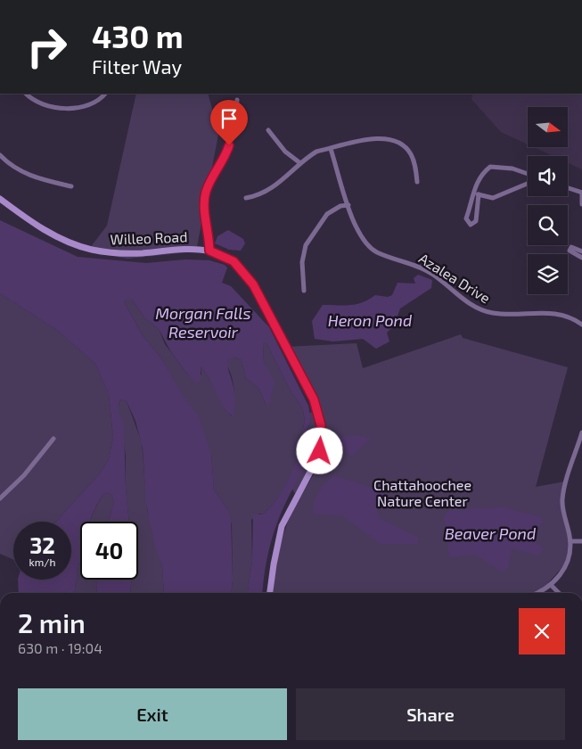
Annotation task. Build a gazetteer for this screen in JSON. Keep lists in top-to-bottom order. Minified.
{"streets":{"street":["Willeo Road","Azalea Drive"]},"water":["Morgan Falls Reservoir","Heron Pond","Beaver Pond"],"parks":["Chattahoochee Nature Center"],"north":"right","page":{"turn":["430 m","Filter Way"],"speed":"32 km/h","limit":"40","heading":["2 min","630 m · 19:04"],"buttons":["Exit","Share"]}}
